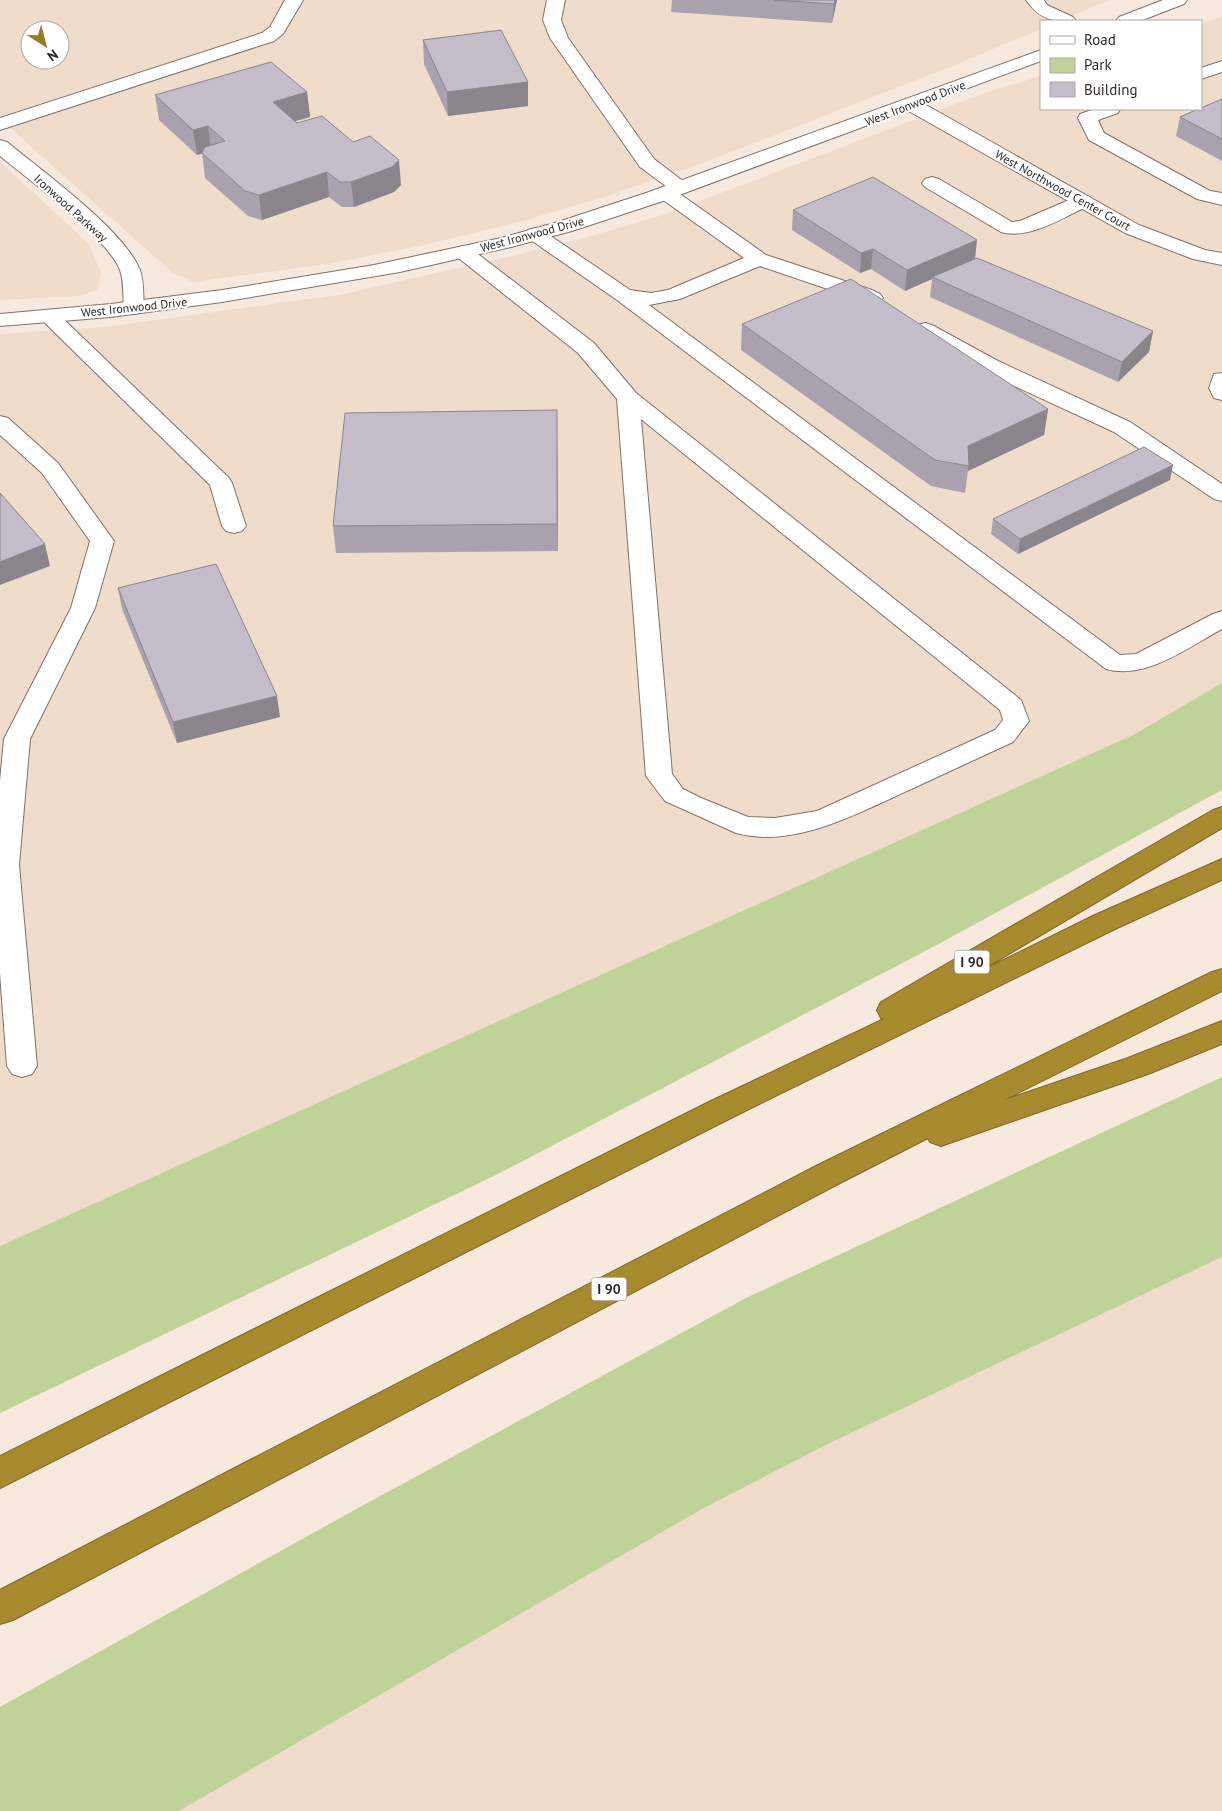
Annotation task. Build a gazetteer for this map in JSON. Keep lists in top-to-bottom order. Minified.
{"streets":{"highway":["I 90"],"street":["West Ironwood Drive","West Northwood Center Court","Ironwood Parkway"]},"crossings":[["West Ironwood Drive","West Northwood Center Court"],["West Ironwood Drive","Ironwood Parkway"]],"legend":["Road","Park","Building"],"north":"bottom right"}
